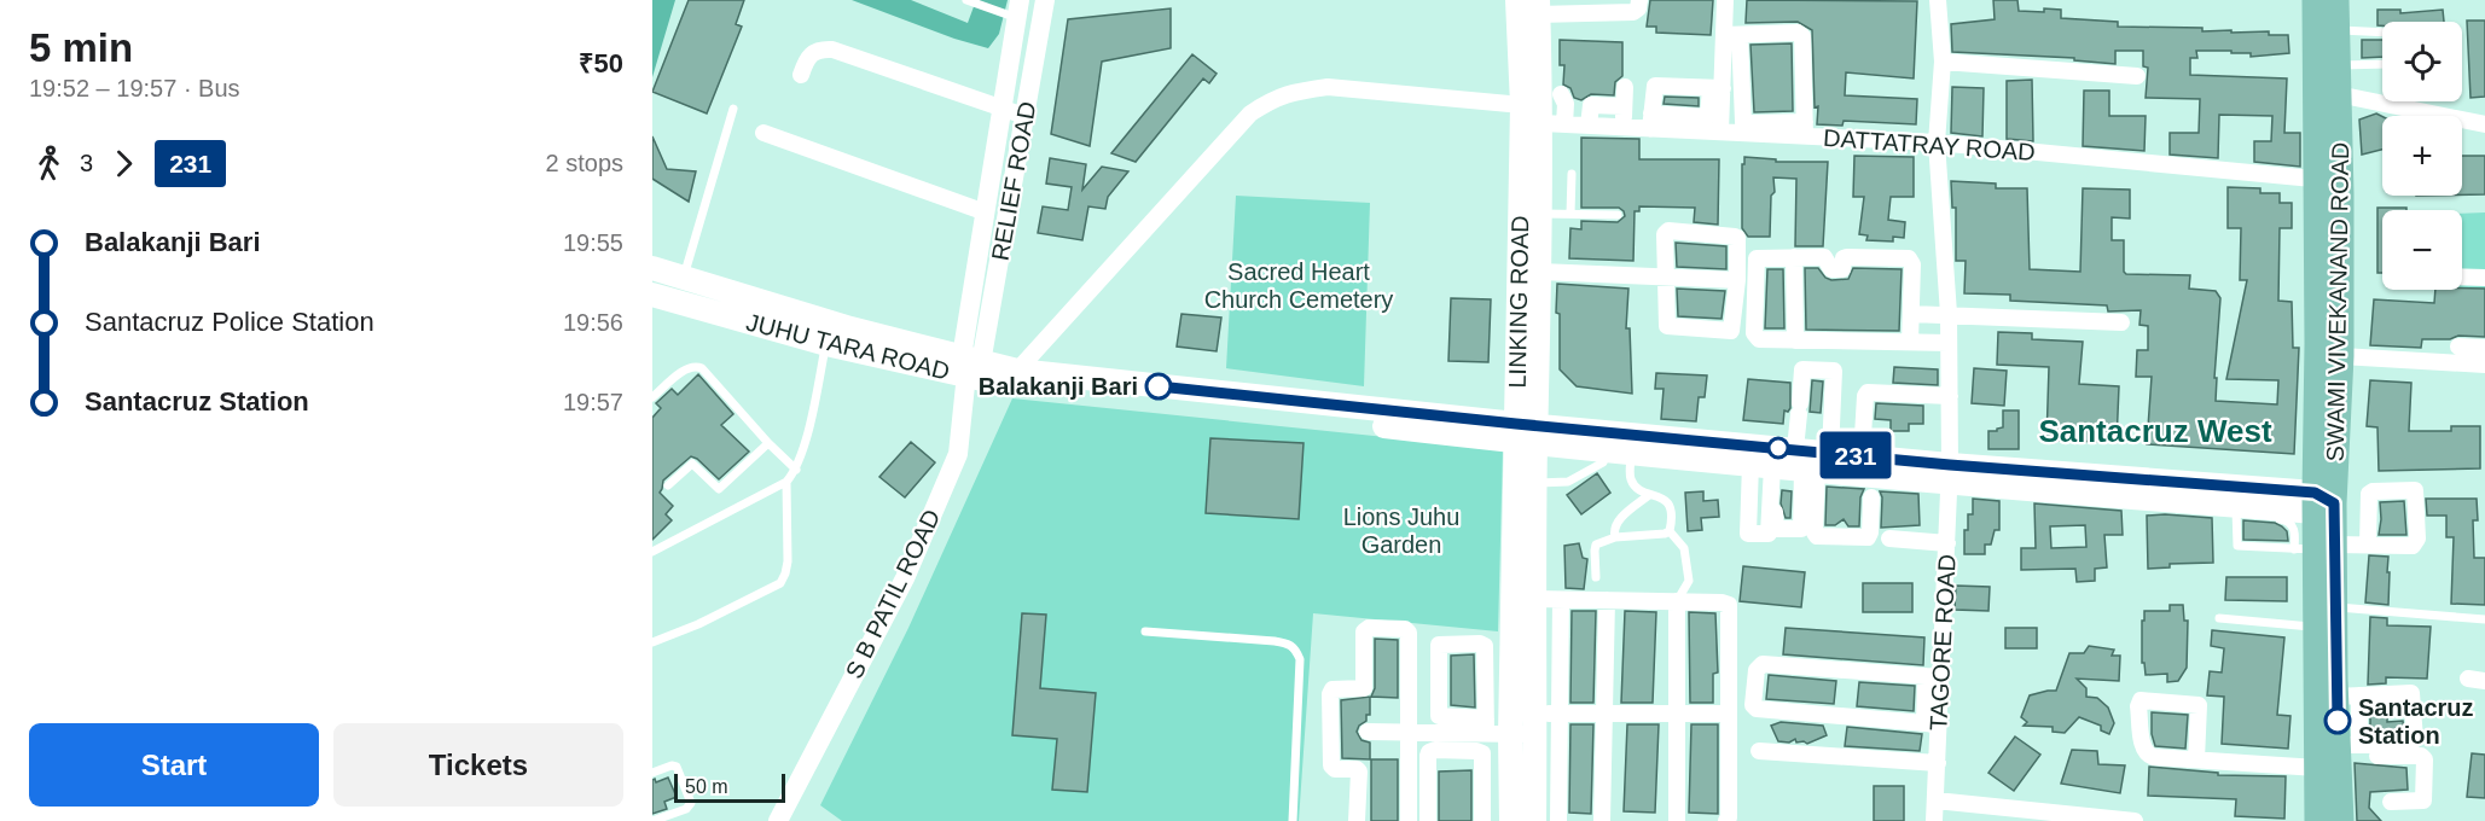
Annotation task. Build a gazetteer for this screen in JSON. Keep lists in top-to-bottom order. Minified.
{"streets":{"main road":["LINKING ROAD","SWAMI VIVEKANAND ROAD","JUHU TARA ROAD"],"street":["DATTATRAY ROAD","RELIEF ROAD","S B PATIL ROAD","TAGORE ROAD"]},"crossings":[["DATTATRAY ROAD","LINKING ROAD"],["DATTATRAY ROAD","SWAMI VIVEKANAND ROAD"],["DATTATRAY ROAD","TAGORE ROAD"],["RELIEF ROAD","JUHU TARA ROAD"],["RELIEF ROAD","S B PATIL ROAD"],["LINKING ROAD","JUHU TARA ROAD"],["SWAMI VIVEKANAND ROAD","JUHU TARA ROAD"],["JUHU TARA ROAD","S B PATIL ROAD"],["JUHU TARA ROAD","TAGORE ROAD"]],"districts":["Santacruz West"],"parks":["Sacred Heart Church Cemetery","Lions Juhu Garden"],"places":["Balakanji Bari","Santacruz Station"],"lines":["bus line 231"],"scale_bar":"50 m","page":{"heading":["5 min","19:52 – 19:57 · Bus","₹50"],"on_map":"231","map_buttons":["+","−"],"legs":["3","231","2 stops"],"list":[{"name":"Balakanji Bari","value":"19:55"},{"name":"Santacruz Police Station","value":"19:56"},{"name":"Santacruz Station","value":"19:57"}],"buttons":["Start","Tickets"],"scale":"50 m"}}
